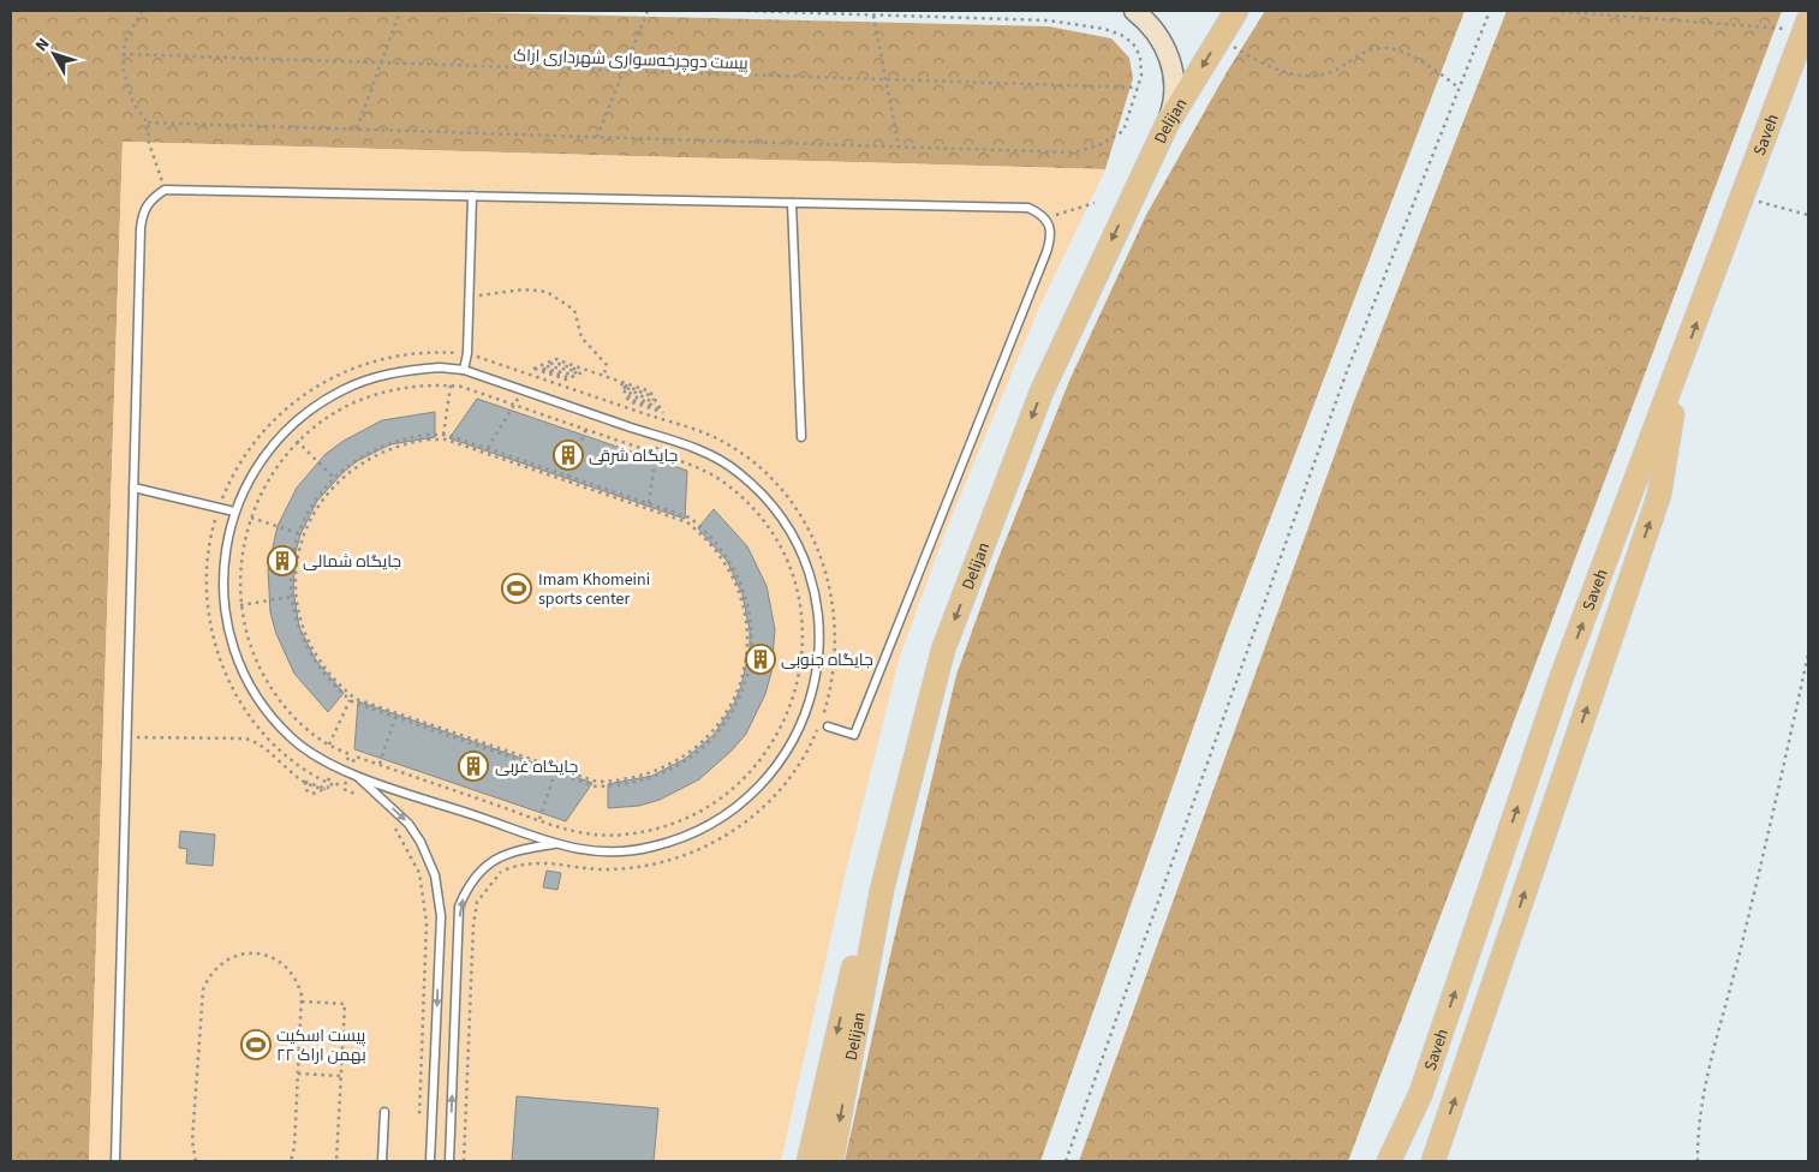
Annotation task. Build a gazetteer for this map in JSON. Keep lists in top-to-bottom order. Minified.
{"streets":{"main road":["Delijan","Saveh"],"path":["پیست دوچرخه‌سواری شهرداری اراک"]},"one_way":["Delijan"],"places":{"building":["جایگاه شرقی","جایگاه شمالی","جایگاه جنوبی","جایگاه غربی"],"sports":["Imam Khomeini sports center","پیست اسکیت ۲۲ بهمن اراک"]},"north":"top left"}
